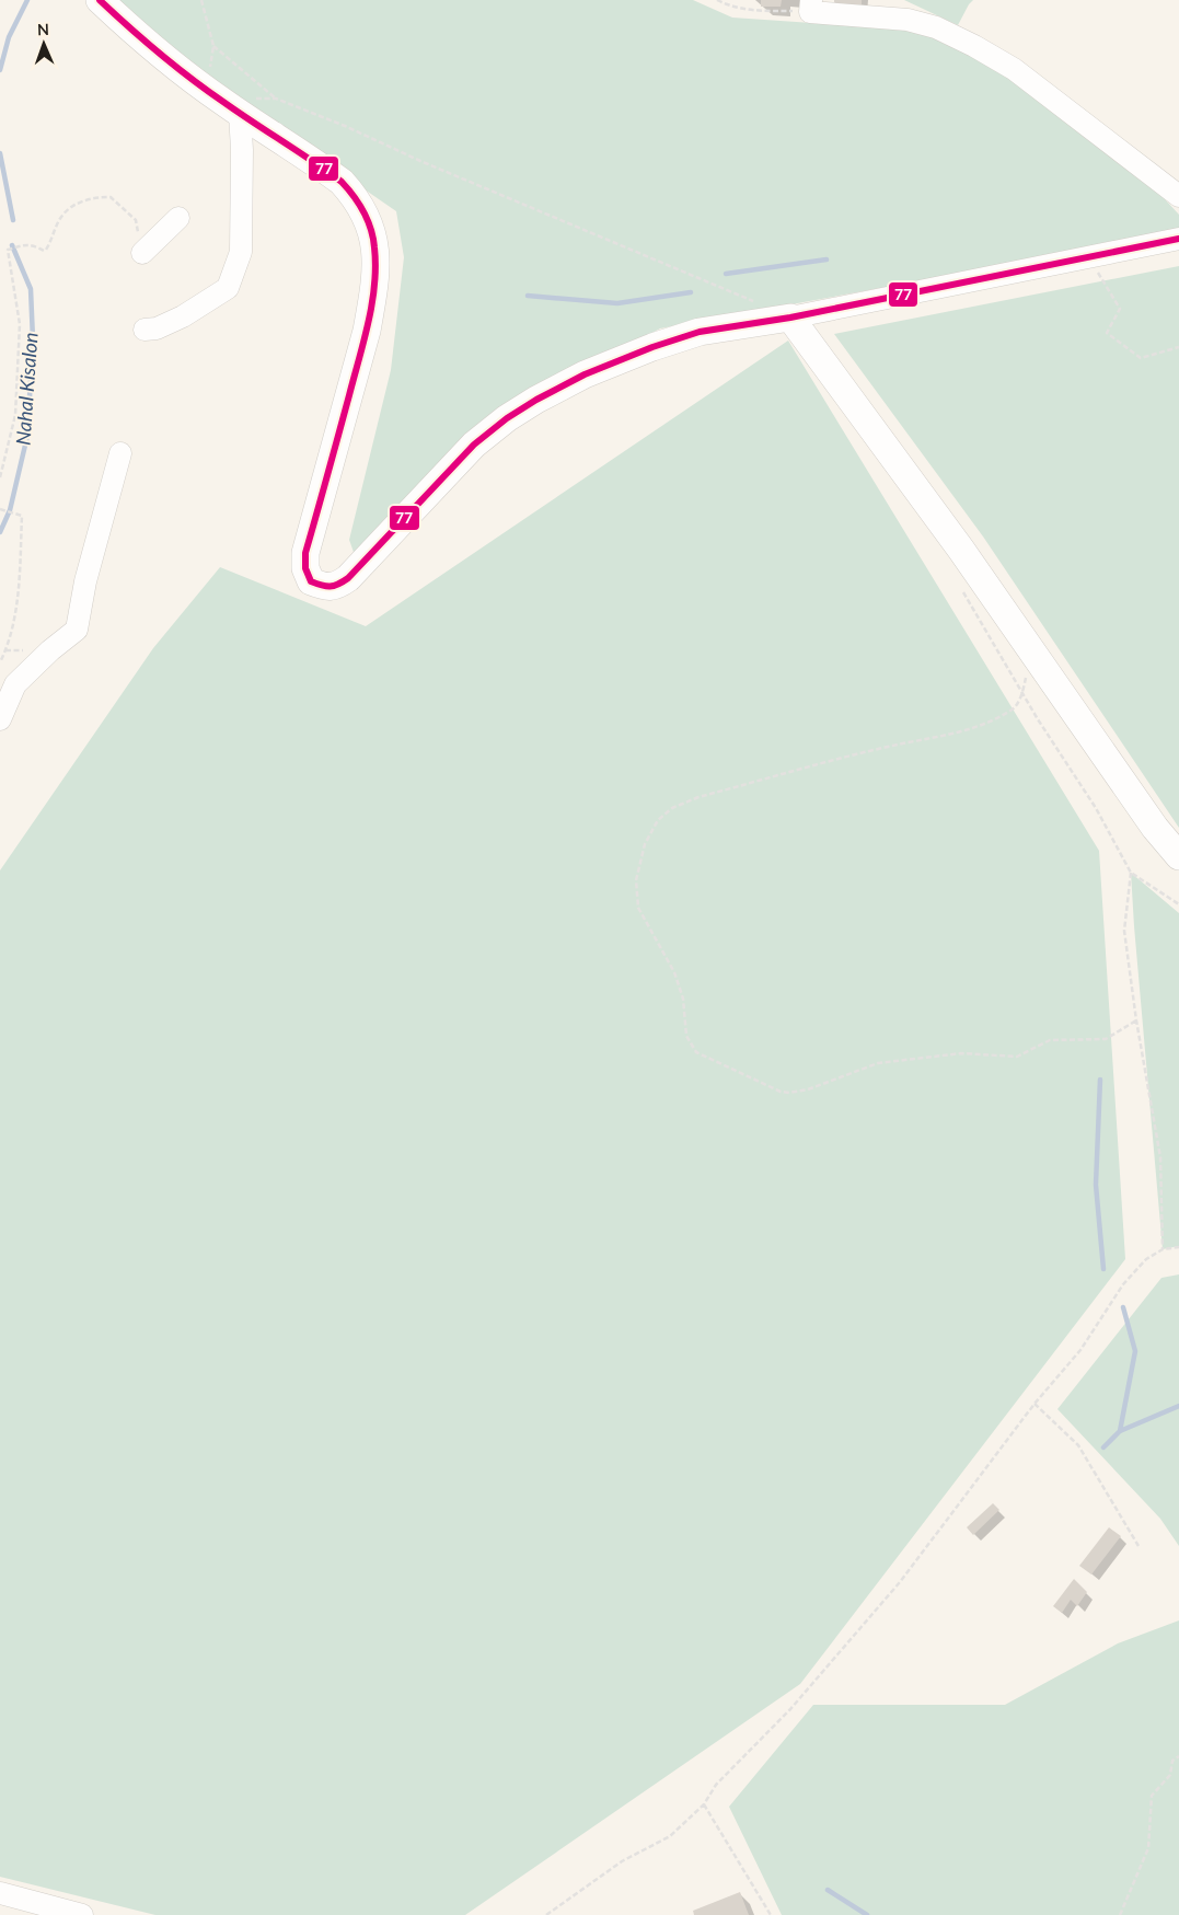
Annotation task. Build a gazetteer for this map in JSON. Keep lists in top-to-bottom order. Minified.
{"water":["Nahal Kisalon"],"lines":["transit line 77"],"north":"top"}
